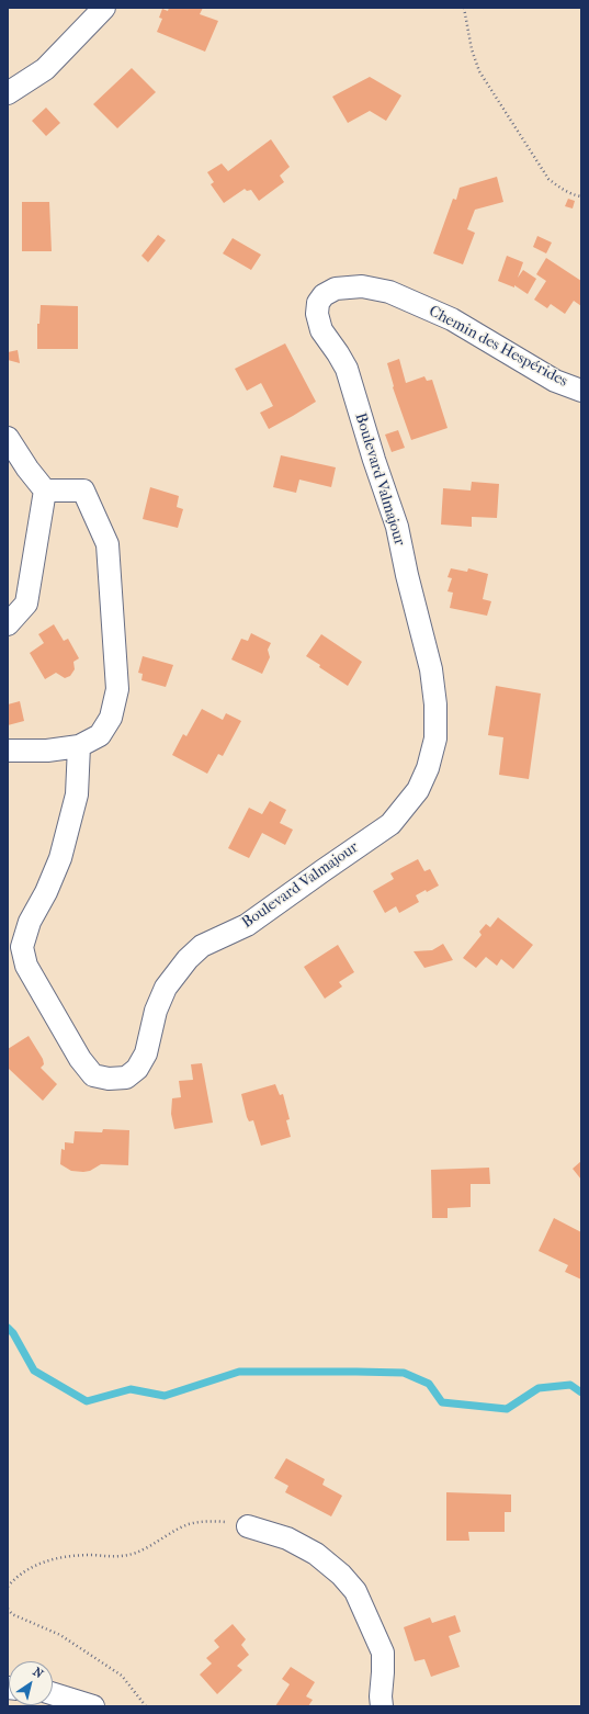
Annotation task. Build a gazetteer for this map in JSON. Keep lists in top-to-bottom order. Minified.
{"streets":{"street":["Chemin des Hespérides","Boulevard Valmajour"]},"crossings":[["Chemin des Hespérides","Boulevard Valmajour"]],"north":"top right"}
